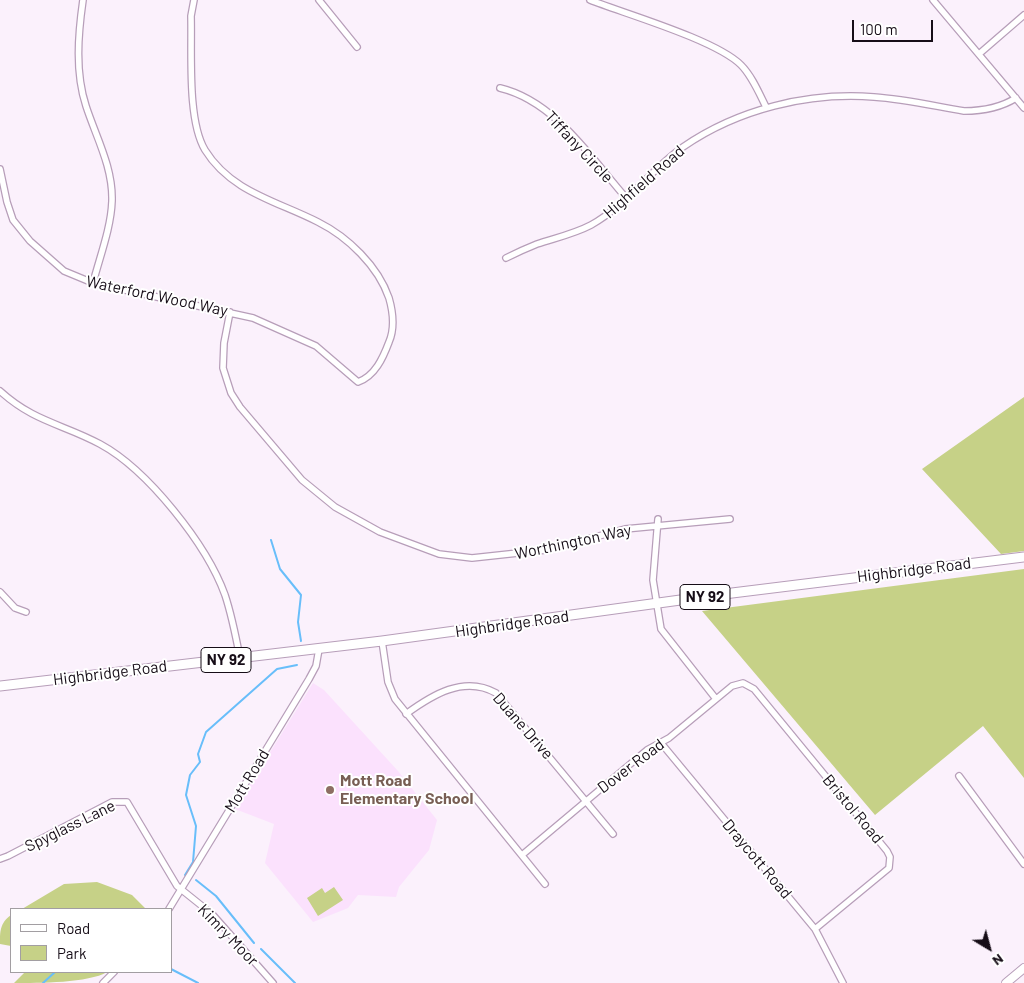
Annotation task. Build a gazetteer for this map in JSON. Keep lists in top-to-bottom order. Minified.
{"streets":{"highway":["Highbridge Road","NY 92"],"street":["Tiffany Circle","Highfield Road","Waterford Wood Way","Worthington Way","Duane Drive","Dover Road","Mott Road","Bristol Road","Spyglass Lane","Draycott Road","Kimry Moor"]},"crossings":[["Tiffany Circle","Highfield Road"],["Waterford Wood Way","Worthington Way"],["Highbridge Road","Mott Road"],["Duane Drive","Dover Road"],["Dover Road","Bristol Road"],["Dover Road","Draycott Road"],["Mott Road","Spyglass Lane"],["Mott Road","Kimry Moor"],["Bristol Road","Draycott Road"],["Spyglass Lane","Kimry Moor"]],"places":["Mott Road Elementary School"],"legend":["Road","Park"],"scale_bar":"100 m","north":"bottom right"}
